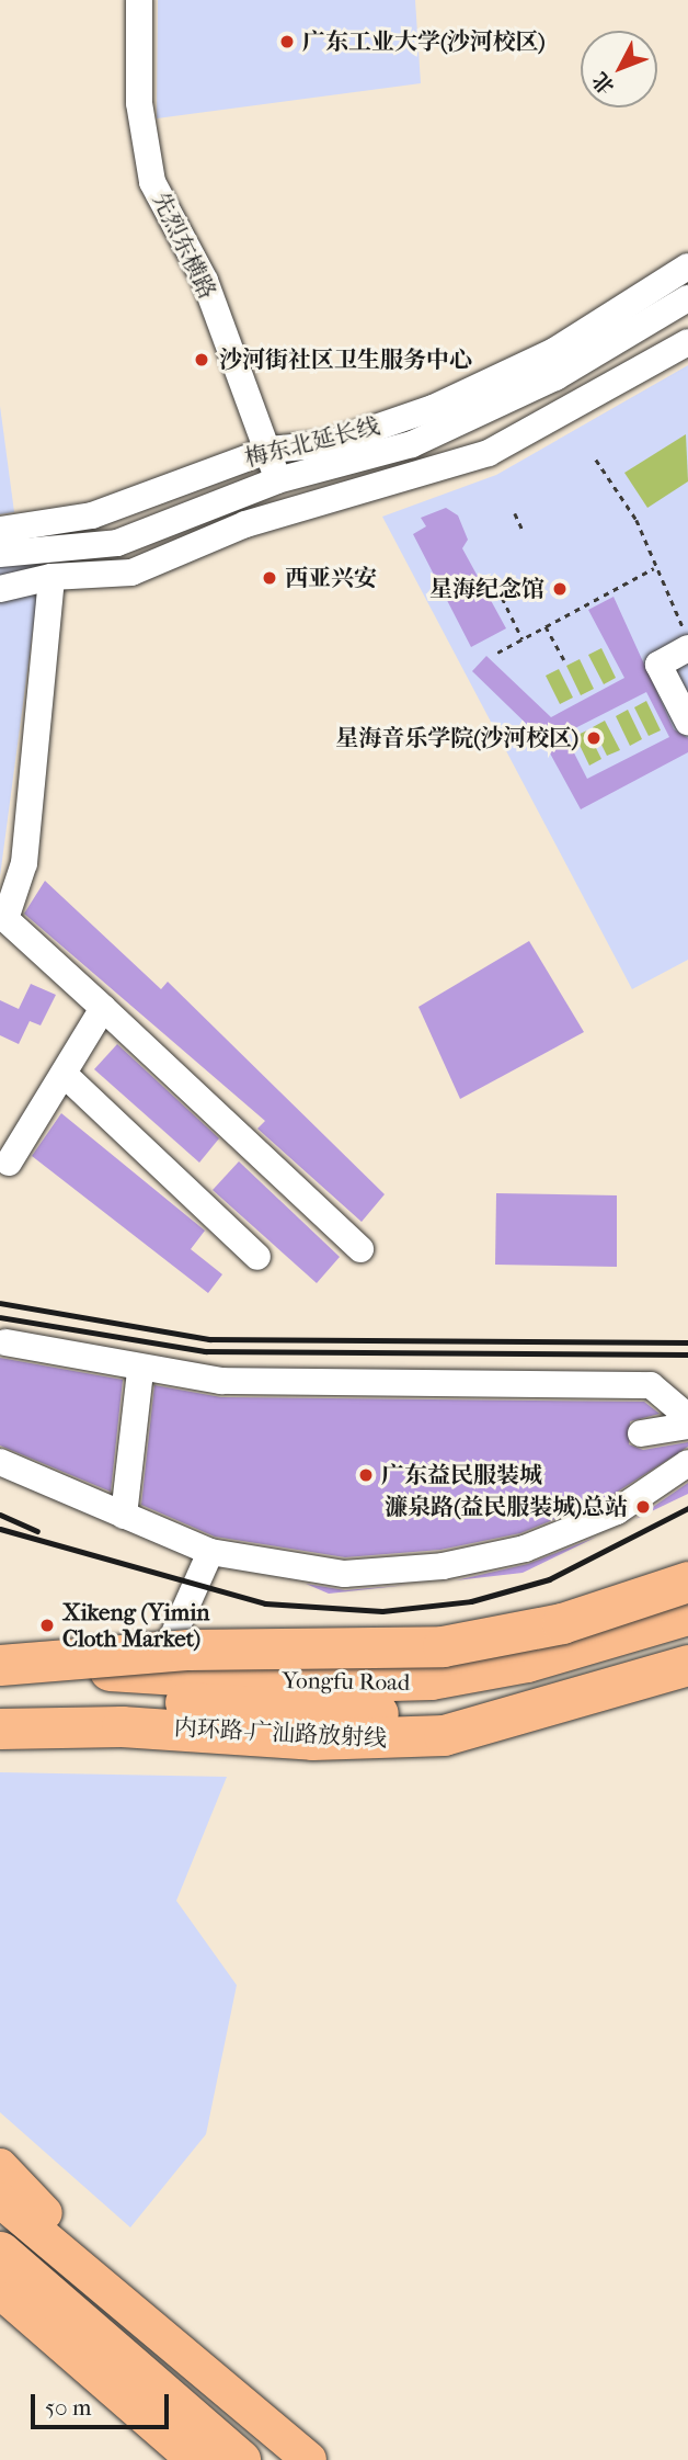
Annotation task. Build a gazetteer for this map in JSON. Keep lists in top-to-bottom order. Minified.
{"streets":{"highway":["内环路-广汕路放射线"],"main road":["Yongfu Road"],"street":["先烈东横路","梅东北延长线"]},"crossings":[["先烈东横路","梅东北延长线"]],"places":["广东工业大学(沙河校区)","沙河街社区卫生服务中心","西亚兴安","星海纪念馆","星海音乐学院(沙河校区)","广东益民服装城","濂泉路(益民服装城)总站","Xikeng (Yimin Cloth Market)"],"scale_bar":"50 m","north":"bottom left"}
